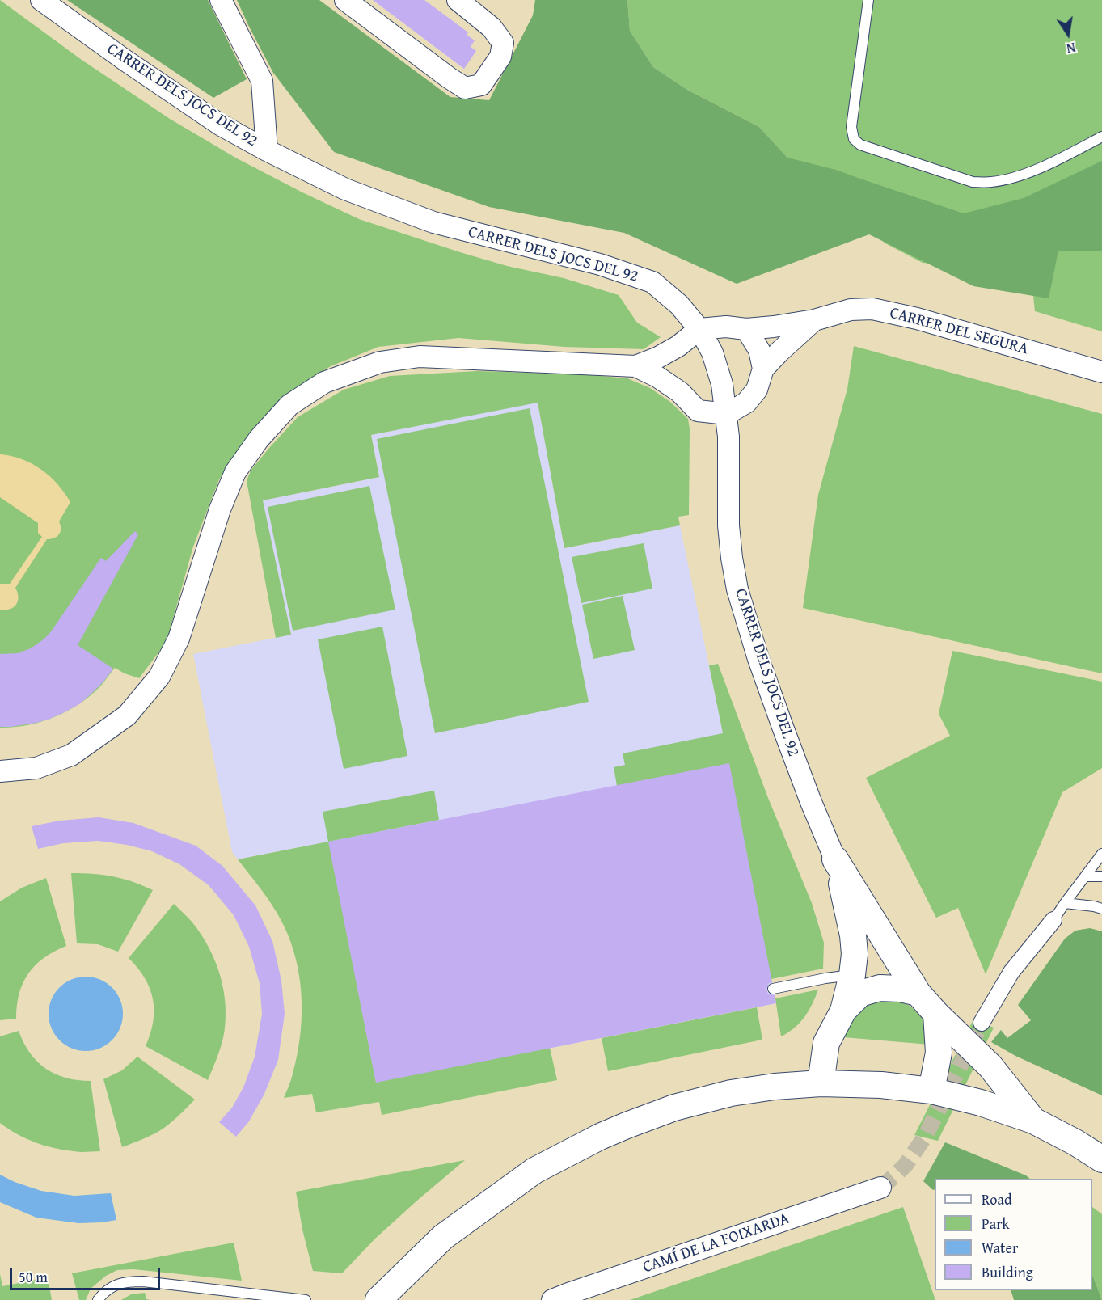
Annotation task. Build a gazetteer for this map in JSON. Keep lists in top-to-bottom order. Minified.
{"streets":{"street":["CARRER DELS JOCS DEL 92","CARRER DEL SEGURA","CAMÍ DE LA FOIXARDA"]},"crossings":[["CARRER DELS JOCS DEL 92","CARRER DEL SEGURA"]],"legend":["Road","Park","Water","Building"],"scale_bar":"50 m","north":"bottom"}
